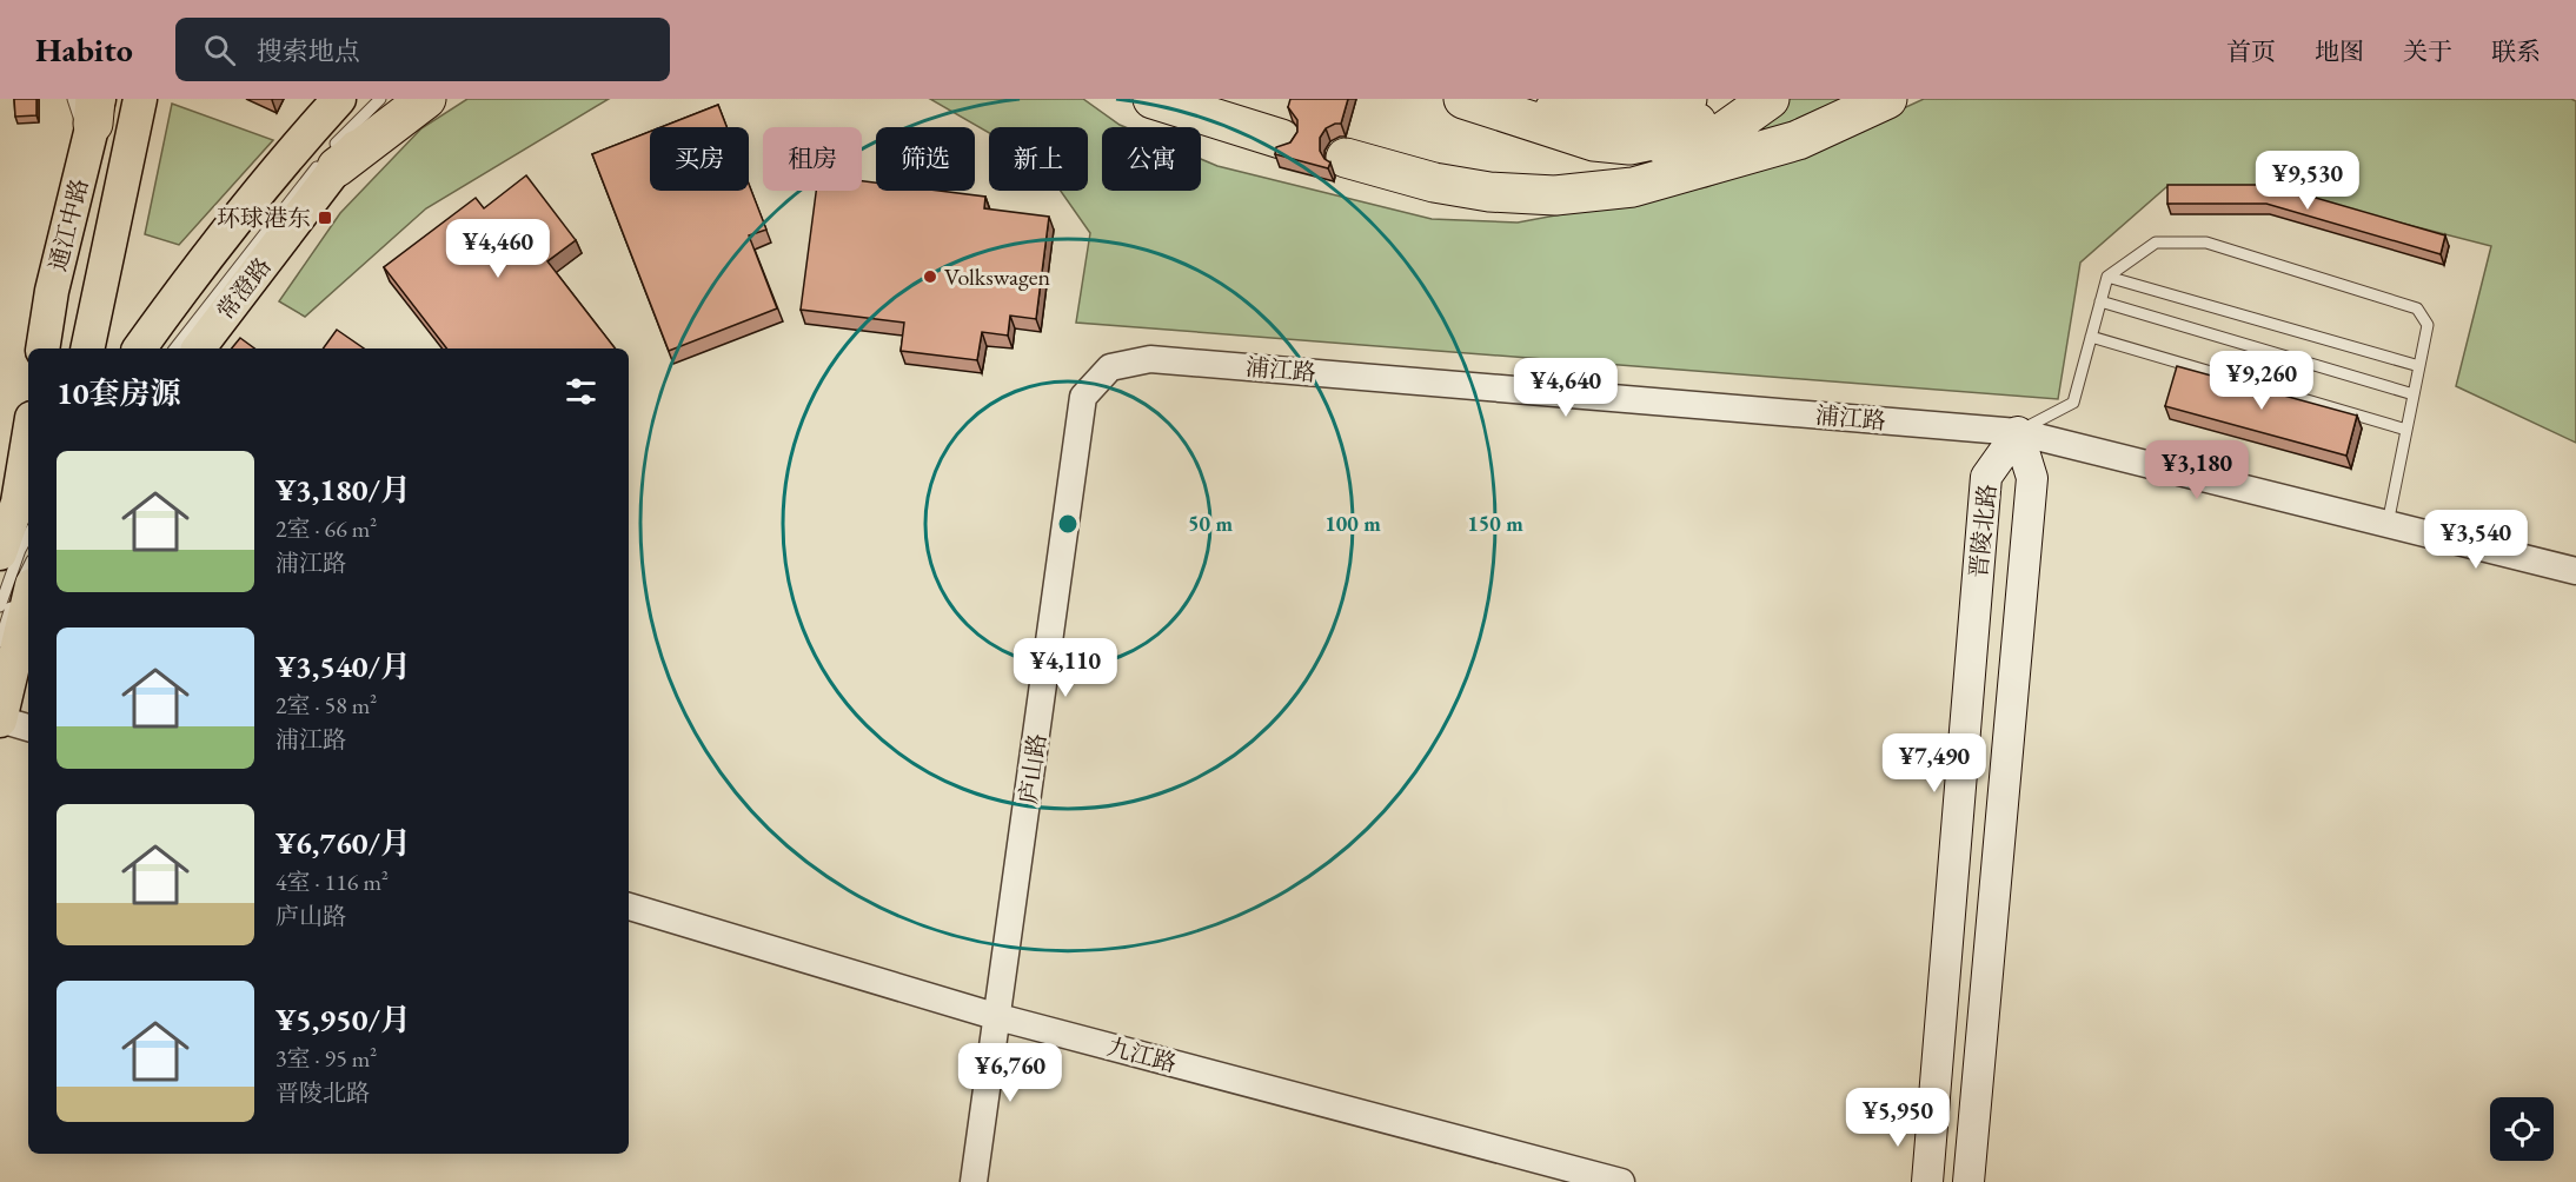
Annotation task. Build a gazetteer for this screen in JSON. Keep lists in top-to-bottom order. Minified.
{"streets":{"main road":["通江中路","常澄路","晋陵北路"],"street":["浦江路","庐山路","九江路"]},"crossings":[["浦江路","晋陵北路"],["浦江路","庐山路"],["庐山路","九江路"]],"places":{"transit":["环球港东"],"other":["Volkswagen"]},"page":{"header":"Habito","search":"搜索地点","nav":["首页","地图","关于","联系"],"chip":["买房","租房","筛选","新上","公寓"],"price":["¥9,530","¥4,460","¥9,260","¥4,640","¥3,180","¥3,540","¥4,110","¥7,490","¥6,760","¥5,950"],"heading":"10套房源","list":[{"name":"¥3,180/月","note":"2室 · 66 m² · 浦江路"},{"name":"¥3,540/月","note":"2室 · 58 m² · 浦江路"},{"name":"¥6,760/月","note":"4室 · 116 m² · 庐山路"},{"name":"¥5,950/月","note":"3室 · 95 m² · 晋陵北路"}]},"rings":["50 m","100 m","150 m"]}
